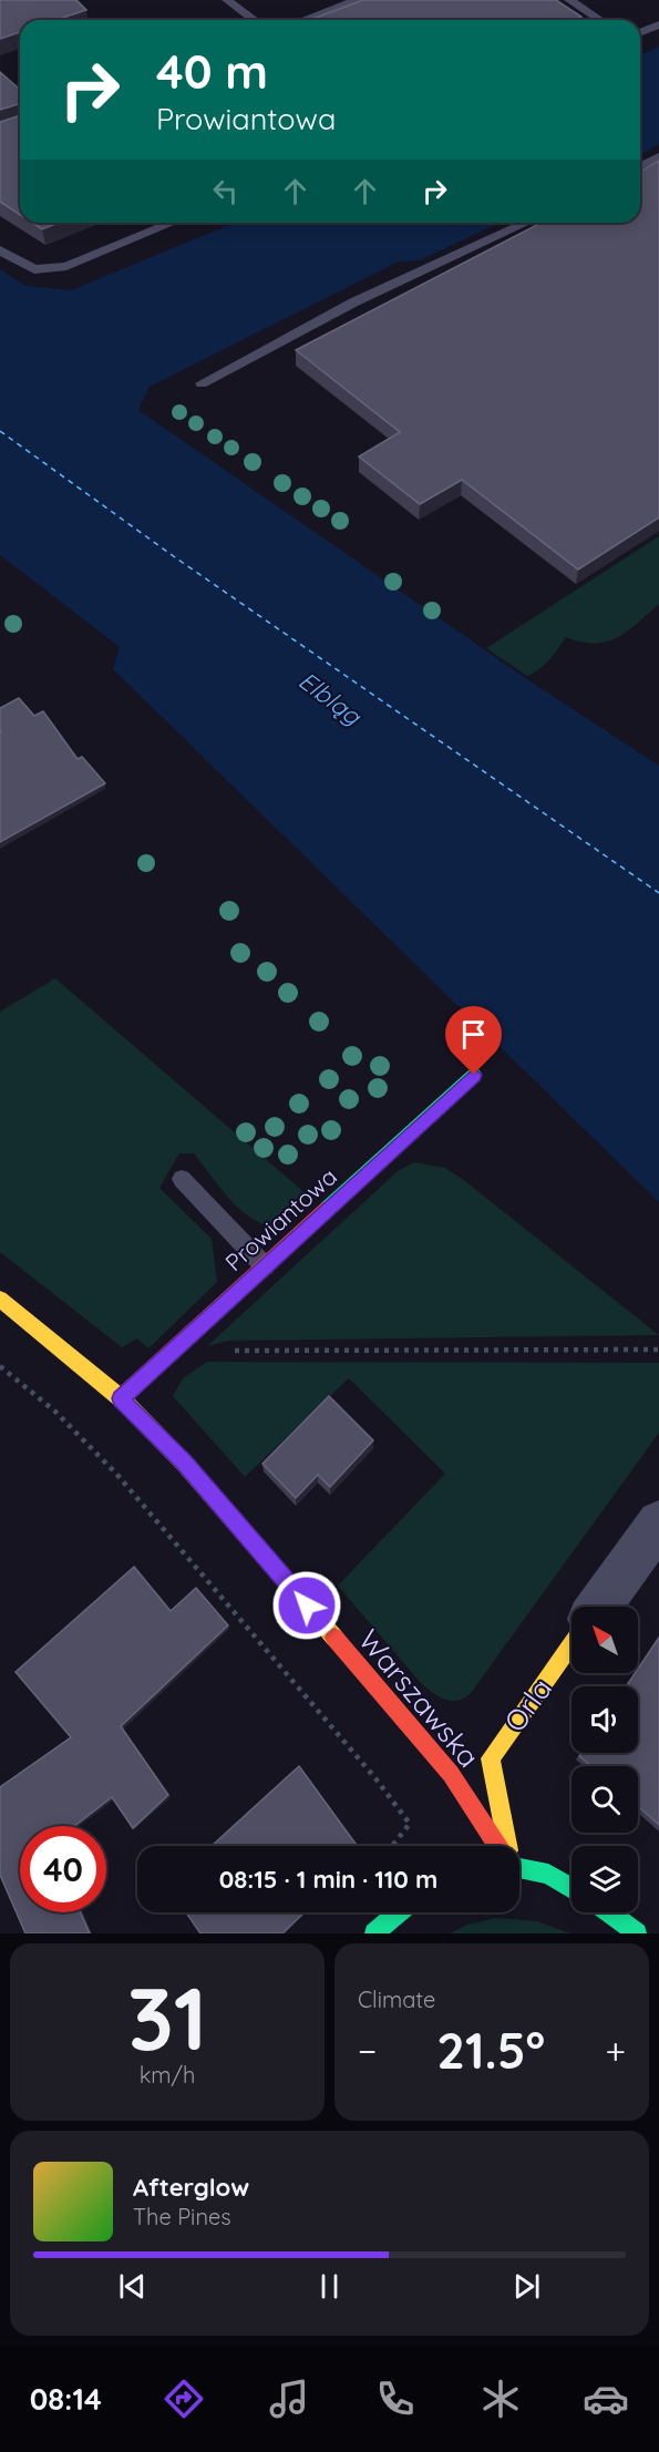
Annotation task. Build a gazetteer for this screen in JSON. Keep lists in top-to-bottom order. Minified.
{"streets":{"street":["Prowiantowa","Warszawska","Orla"]},"crossings":[["Prowiantowa","Warszawska"]],"water":["Elbląg"],"north":"top left","page":{"turn":["40 m","Prowiantowa"],"limit":"40","trip":"08:15 · 1 min · 110 m","tile":[["31","km/h"],"Climate"],"heat":["−","21.5°","+"],"song":["Afterglow","The Pines"],"tabs":"08:14"}}
